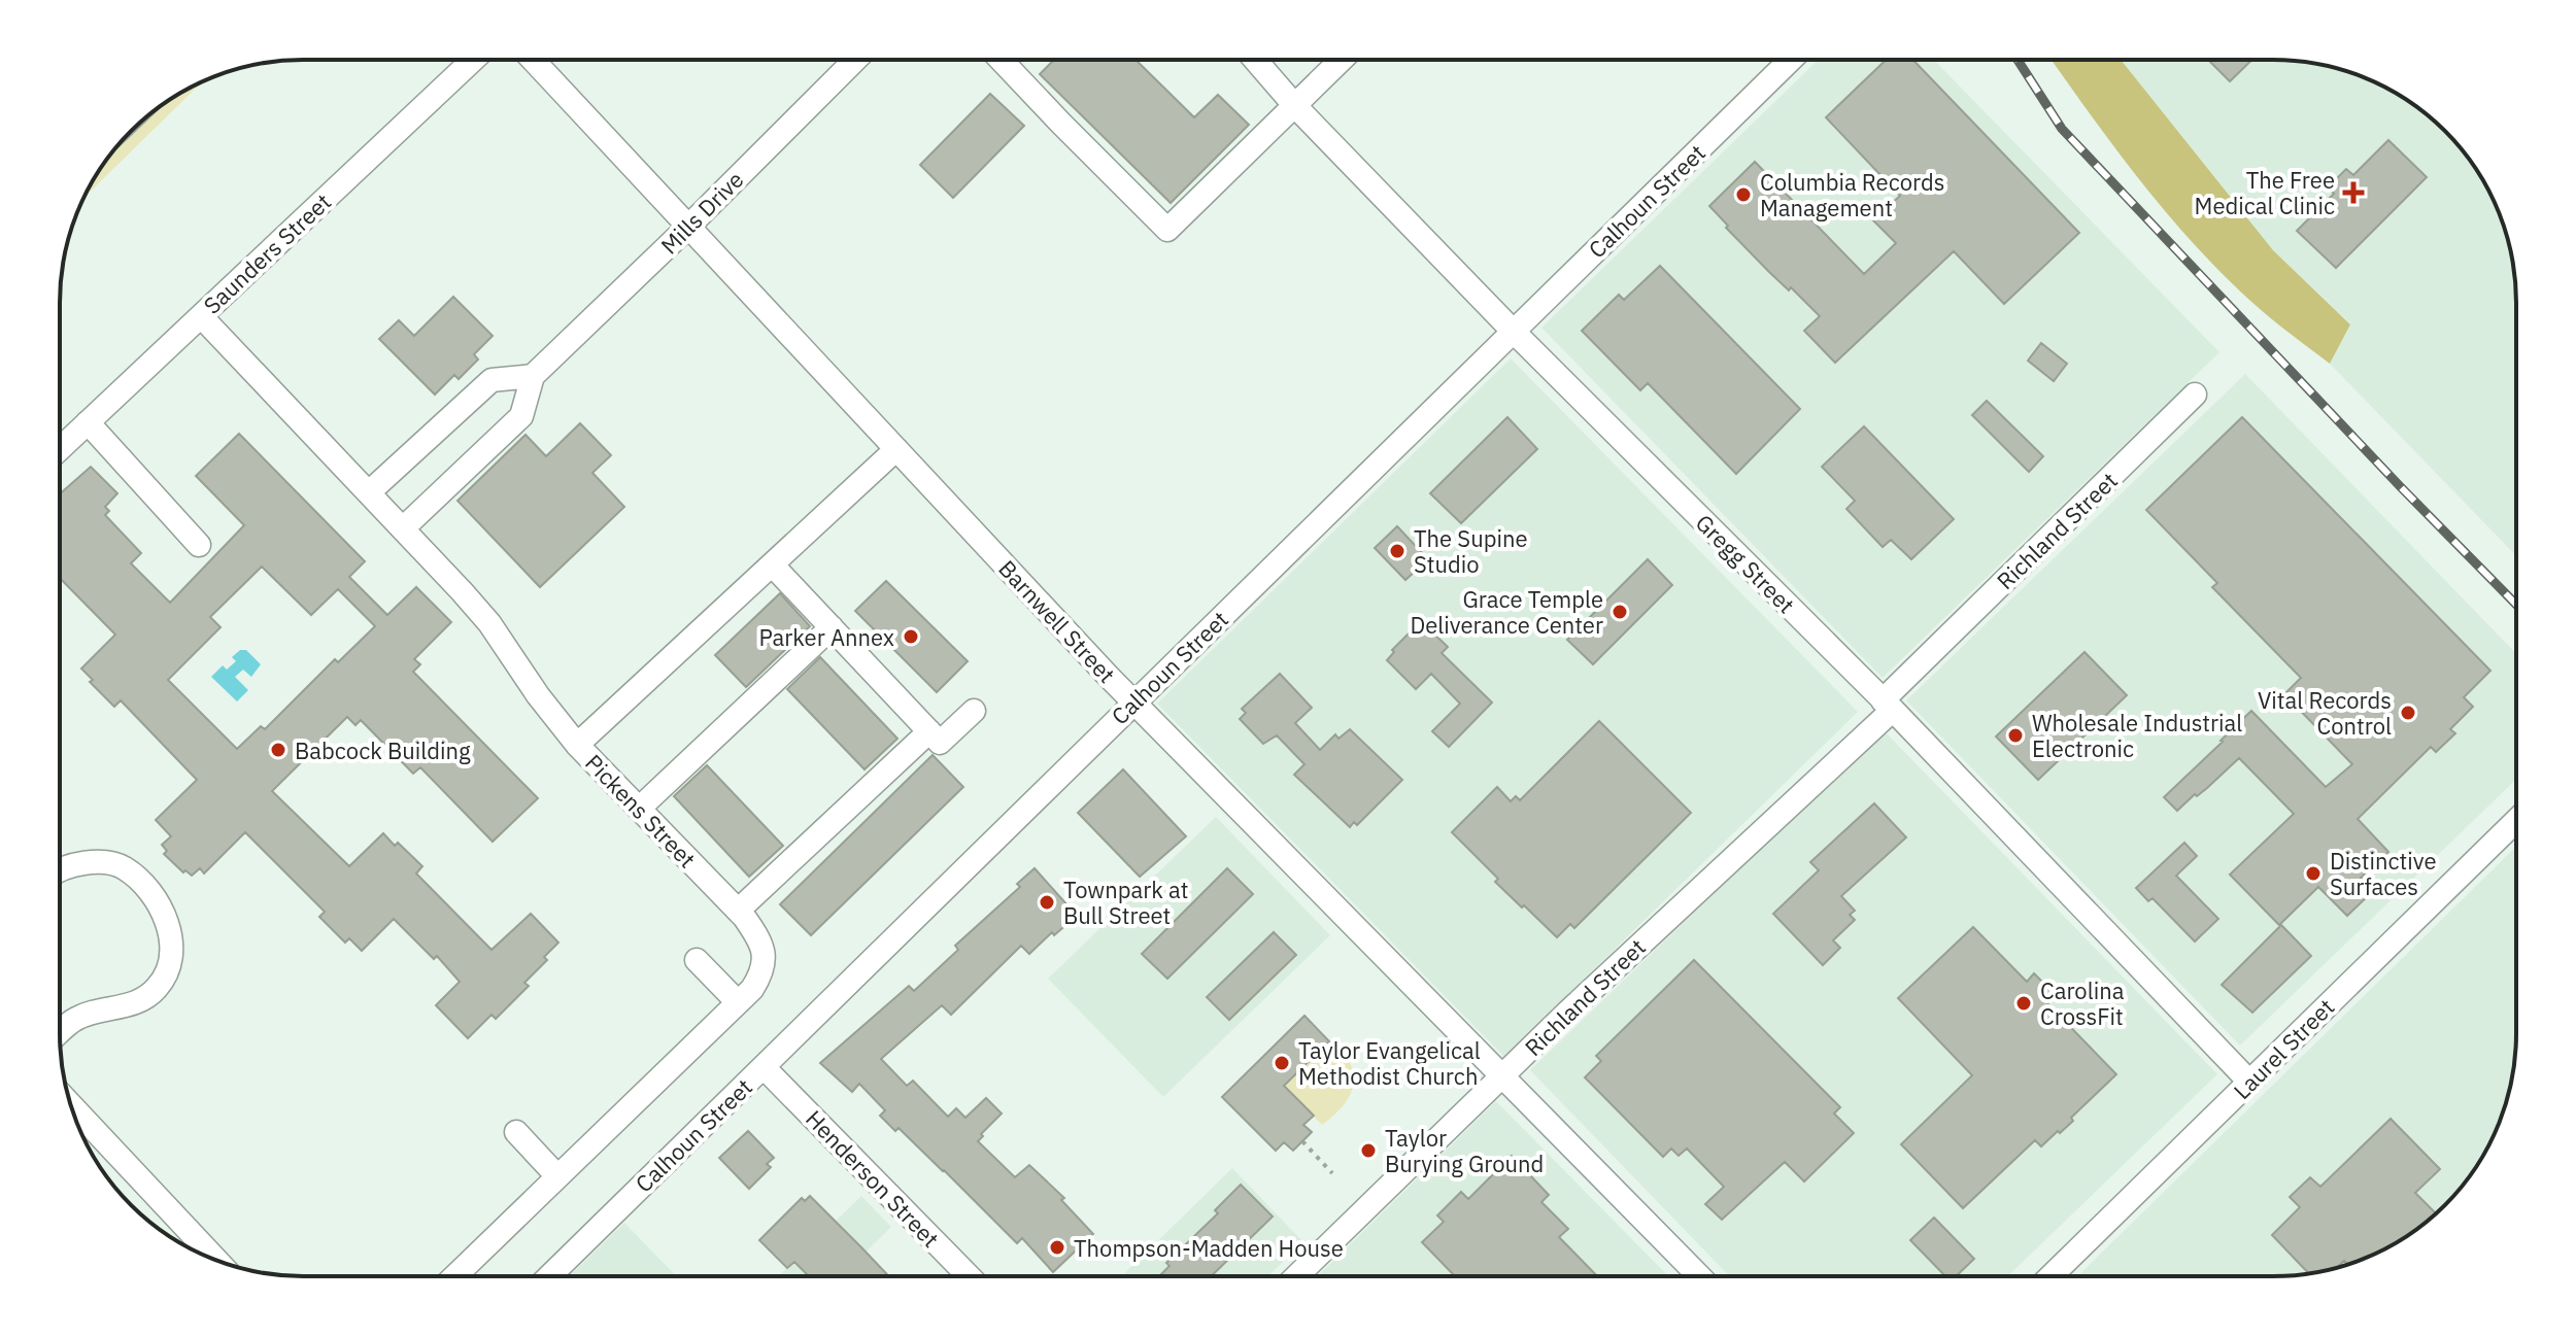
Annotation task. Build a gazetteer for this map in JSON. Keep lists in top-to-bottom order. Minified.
{"streets":{"street":["Calhoun Street","Mills Drive","Saunders Street","Richland Street","Gregg Street","Barnwell Street","Pickens Street","Laurel Street","Henderson Street"]},"crossings":[["Calhoun Street","Gregg Street"],["Calhoun Street","Barnwell Street"],["Calhoun Street","Henderson Street"],["Mills Drive","Barnwell Street"],["Saunders Street","Pickens Street"],["Richland Street","Gregg Street"],["Richland Street","Barnwell Street"],["Gregg Street","Laurel Street"]],"places":{"health":["The Free Medical Clinic"],"other":["Columbia Records Management","The Supine Studio","Grace Temple Deliverance Center","Parker Annex","Vital Records Control","Wholesale Industrial Electronic","Babcock Building","Distinctive Surfaces","Townpark at Bull Street","Carolina CrossFit","Taylor Evangelical Methodist Church","Taylor Burying Ground","Thompson-Madden House"]}}
